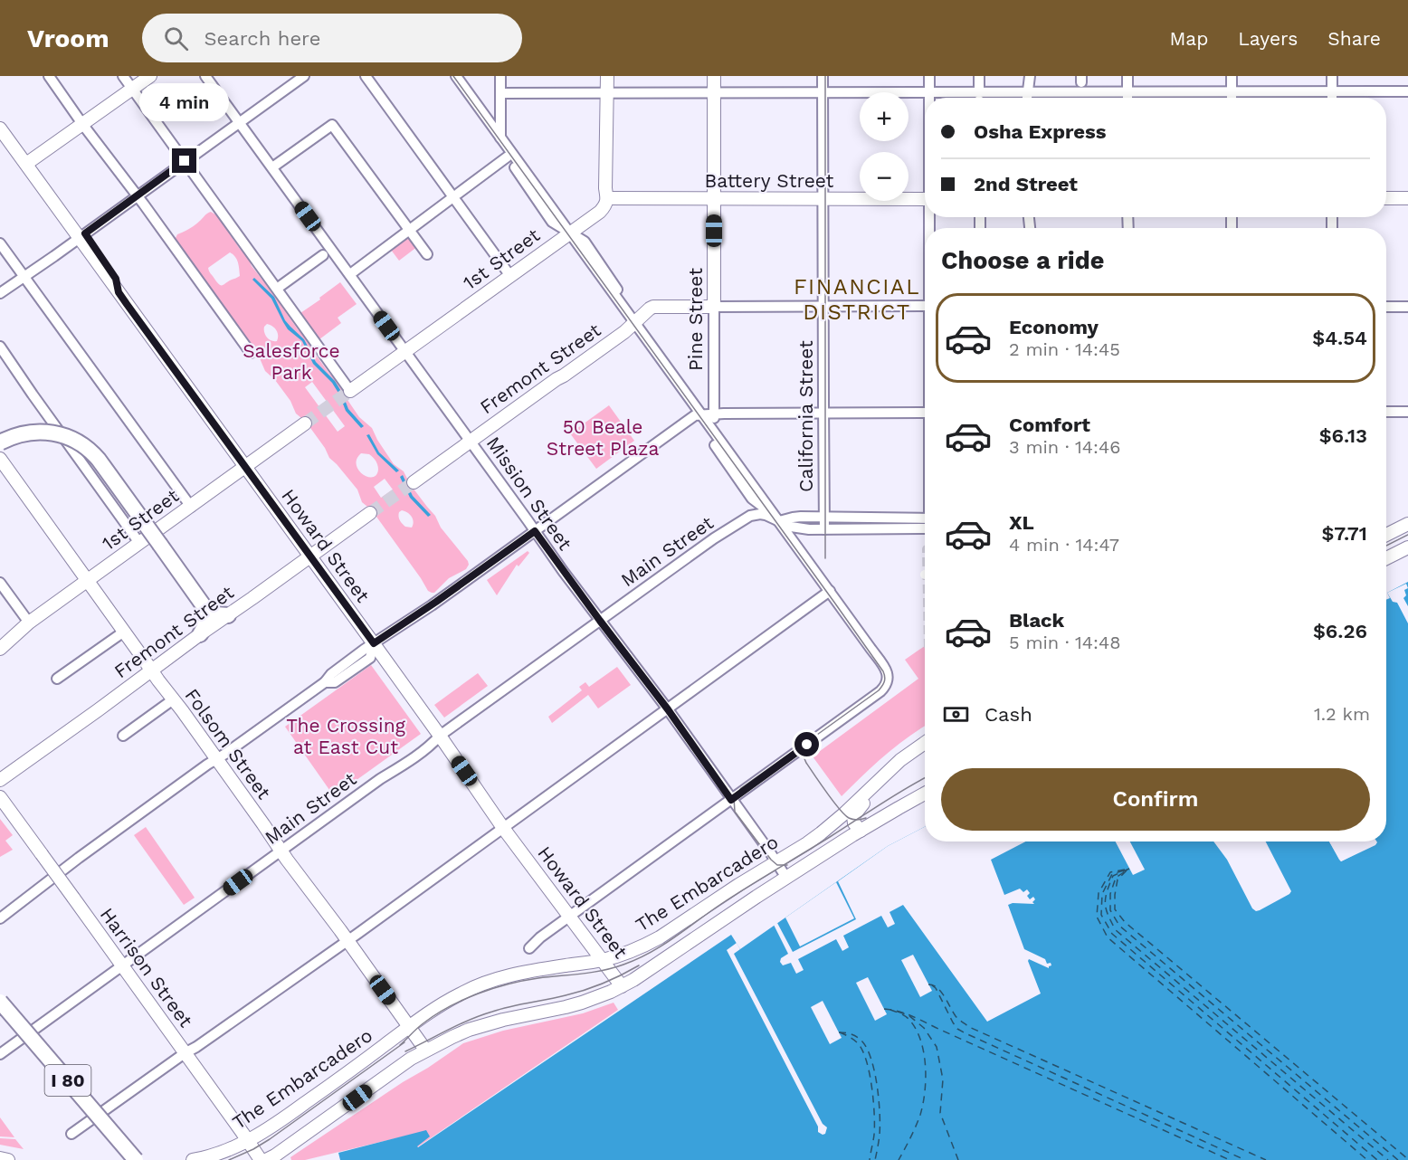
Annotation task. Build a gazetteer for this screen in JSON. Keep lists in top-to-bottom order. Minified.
{"streets":{"highway":["I 80"],"main road":["Battery Street","1st Street","Pine Street","Fremont Street","Howard Street","Folsom Street","The Embarcadero","Harrison Street"],"street":["California Street","Mission Street","Main Street"]},"crossings":[["Battery Street","1st Street"],["Battery Street","Pine Street"],["Battery Street","California Street"],["1st Street","Mission Street"],["1st Street","Howard Street"],["1st Street","Folsom Street"],["Pine Street","Fremont Street"],["Fremont Street","Mission Street"],["Fremont Street","Howard Street"],["Fremont Street","Folsom Street"],["California Street","Main Street"],["Mission Street","Main Street"],["Mission Street","The Embarcadero"],["Howard Street","Main Street"],["Howard Street","The Embarcadero"],["Main Street","Folsom Street"],["Main Street","Harrison Street"],["Folsom Street","The Embarcadero"],["The Embarcadero","Harrison Street"]],"districts":["FINANCIAL DISTRICT"],"parks":["Salesforce Park","50 Beale Street Plaza","The Crossing at East Cut"],"page":{"header":"Vroom","search":"Search here","nav":["Map","Layers","Share"],"bubble":"4 min","map_buttons":["+","−"],"banner":["Osha Express","2nd Street"],"heading":"Choose a ride","list":[{"name":"Economy","note":"2 min · 14:45","value":"$4.54"},{"name":"Comfort","note":"3 min · 14:46","value":"$6.13"},{"name":"XL","note":"4 min · 14:47","value":"$7.71"},{"name":"Black","note":"5 min · 14:48","value":"$6.26"}],"pay":["Cash","1.2 km"],"buttons":"Confirm"}}
